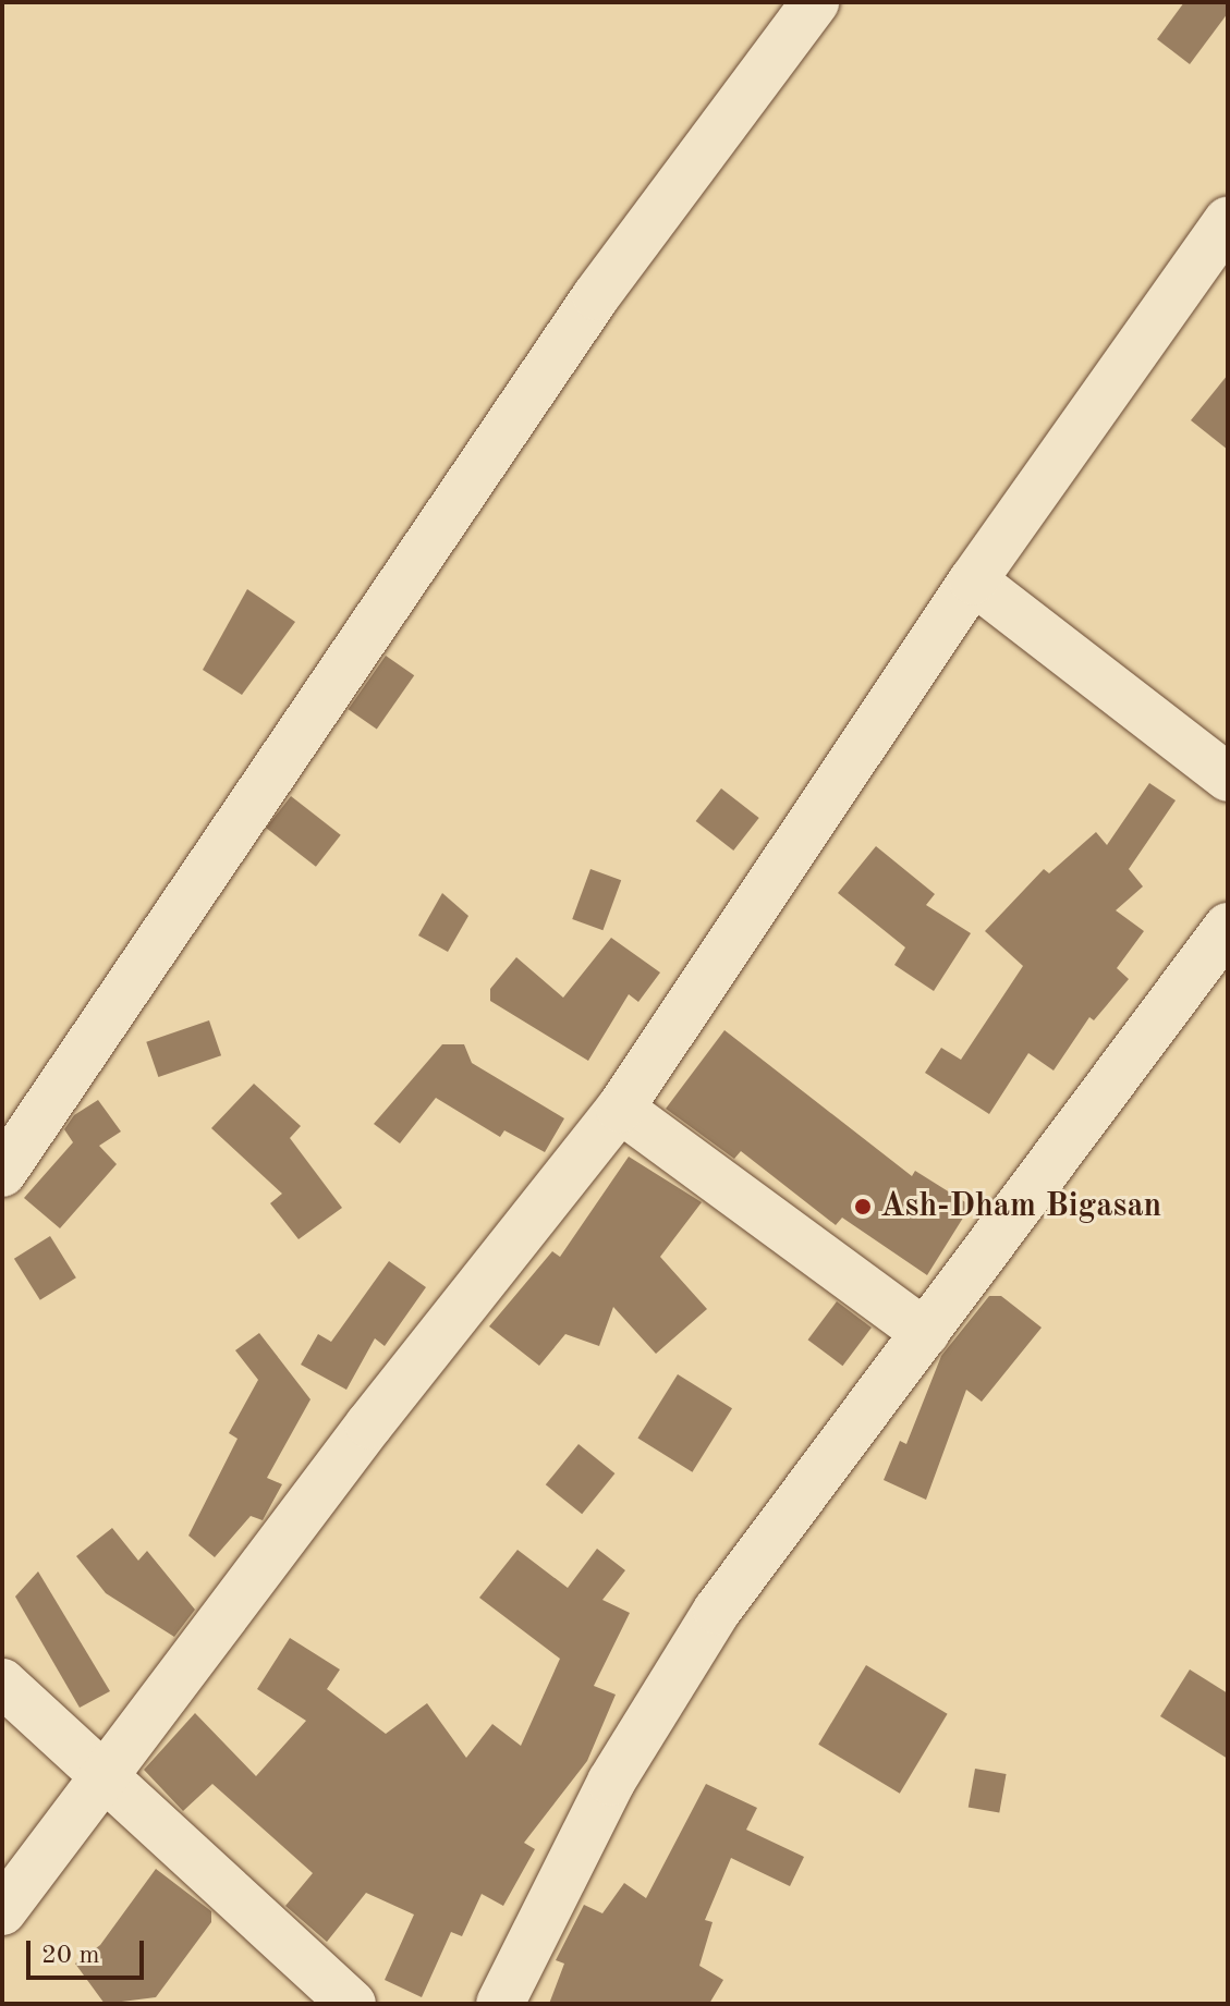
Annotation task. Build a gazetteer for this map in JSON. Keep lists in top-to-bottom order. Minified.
{"places":["Ash-Dham Bigasan"],"scale_bar":"20 m"}
